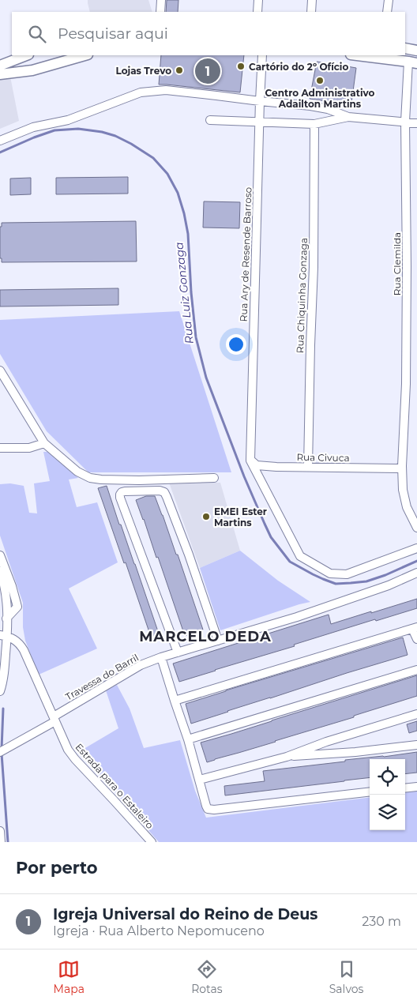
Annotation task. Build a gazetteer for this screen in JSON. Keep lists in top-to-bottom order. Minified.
{"streets":{"street":["Rua Ary de Resende Barroso","Rua Clemilda","Rua Chiquinha Gonzaga","Rua Civuca","Travessa do Barril","Estrada para o Estaleiro"]},"crossings":[["Rua Ary de Resende Barroso","Rua Civuca"],["Rua Clemilda","Rua Civuca"],["Rua Chiquinha Gonzaga","Rua Civuca"],["Travessa do Barril","Estrada para o Estaleiro"]],"districts":["MARCELO DEDA"],"water":["Rua Luiz Gonzaga"],"places":["Cartório do 2º Ofício","Lojas Trevo","Centro Administrativo Adailton Martins","EMEI Ester Martins"],"page":{"search":"Pesquisar aqui","pins":"1","heading":"Por perto","list":[{"mark":"1","name":"Igreja Universal do Reino de Deus","note":"Igreja · Rua Alberto Nepomuceno","value":"230 m"}],"nav":["Mapa","Rotas","Salvos"]}}
